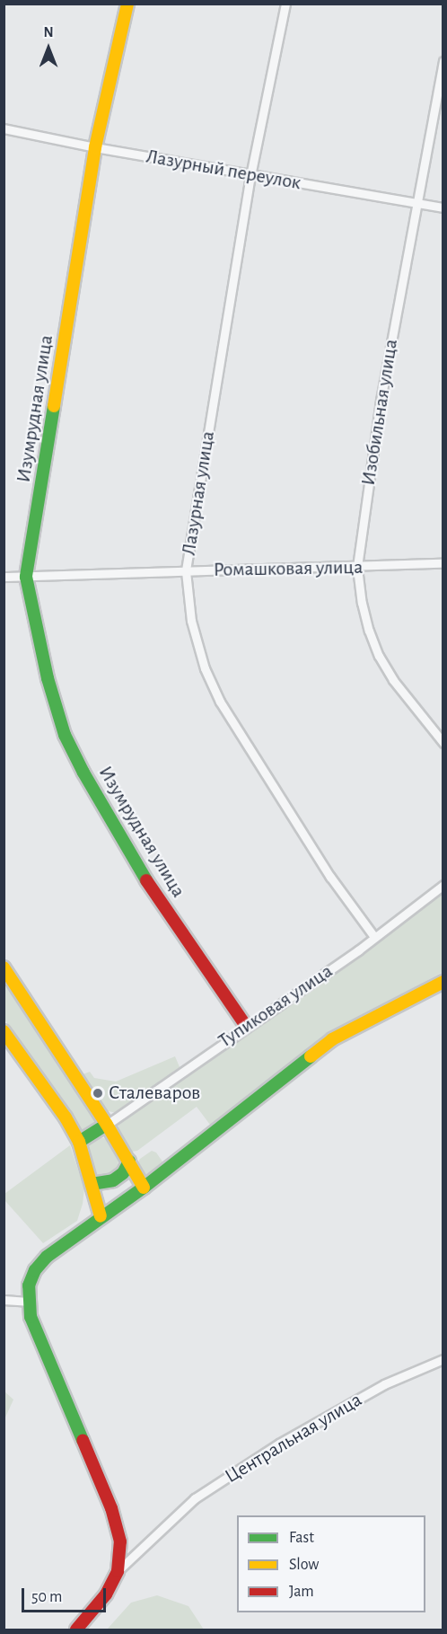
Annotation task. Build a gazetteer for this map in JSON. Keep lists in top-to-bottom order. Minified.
{"streets":{"street":["Лазурный переулок","Изумрудная улица","Изобильная улица","Лазурная улица","Ромашковая улица","Тупиковая улица","Центральная улица"]},"crossings":[["Лазурный переулок","Изумрудная улица"],["Лазурный переулок","Изобильная улица"],["Лазурный переулок","Лазурная улица"],["Изумрудная улица","Ромашковая улица"],["Изумрудная улица","Тупиковая улица"],["Изобильная улица","Ромашковая улица"],["Лазурная улица","Ромашковая улица"],["Лазурная улица","Тупиковая улица"]],"places":["Сталеваров"],"legend":["Fast","Slow","Jam"],"scale_bar":"50 m","north":"top"}
